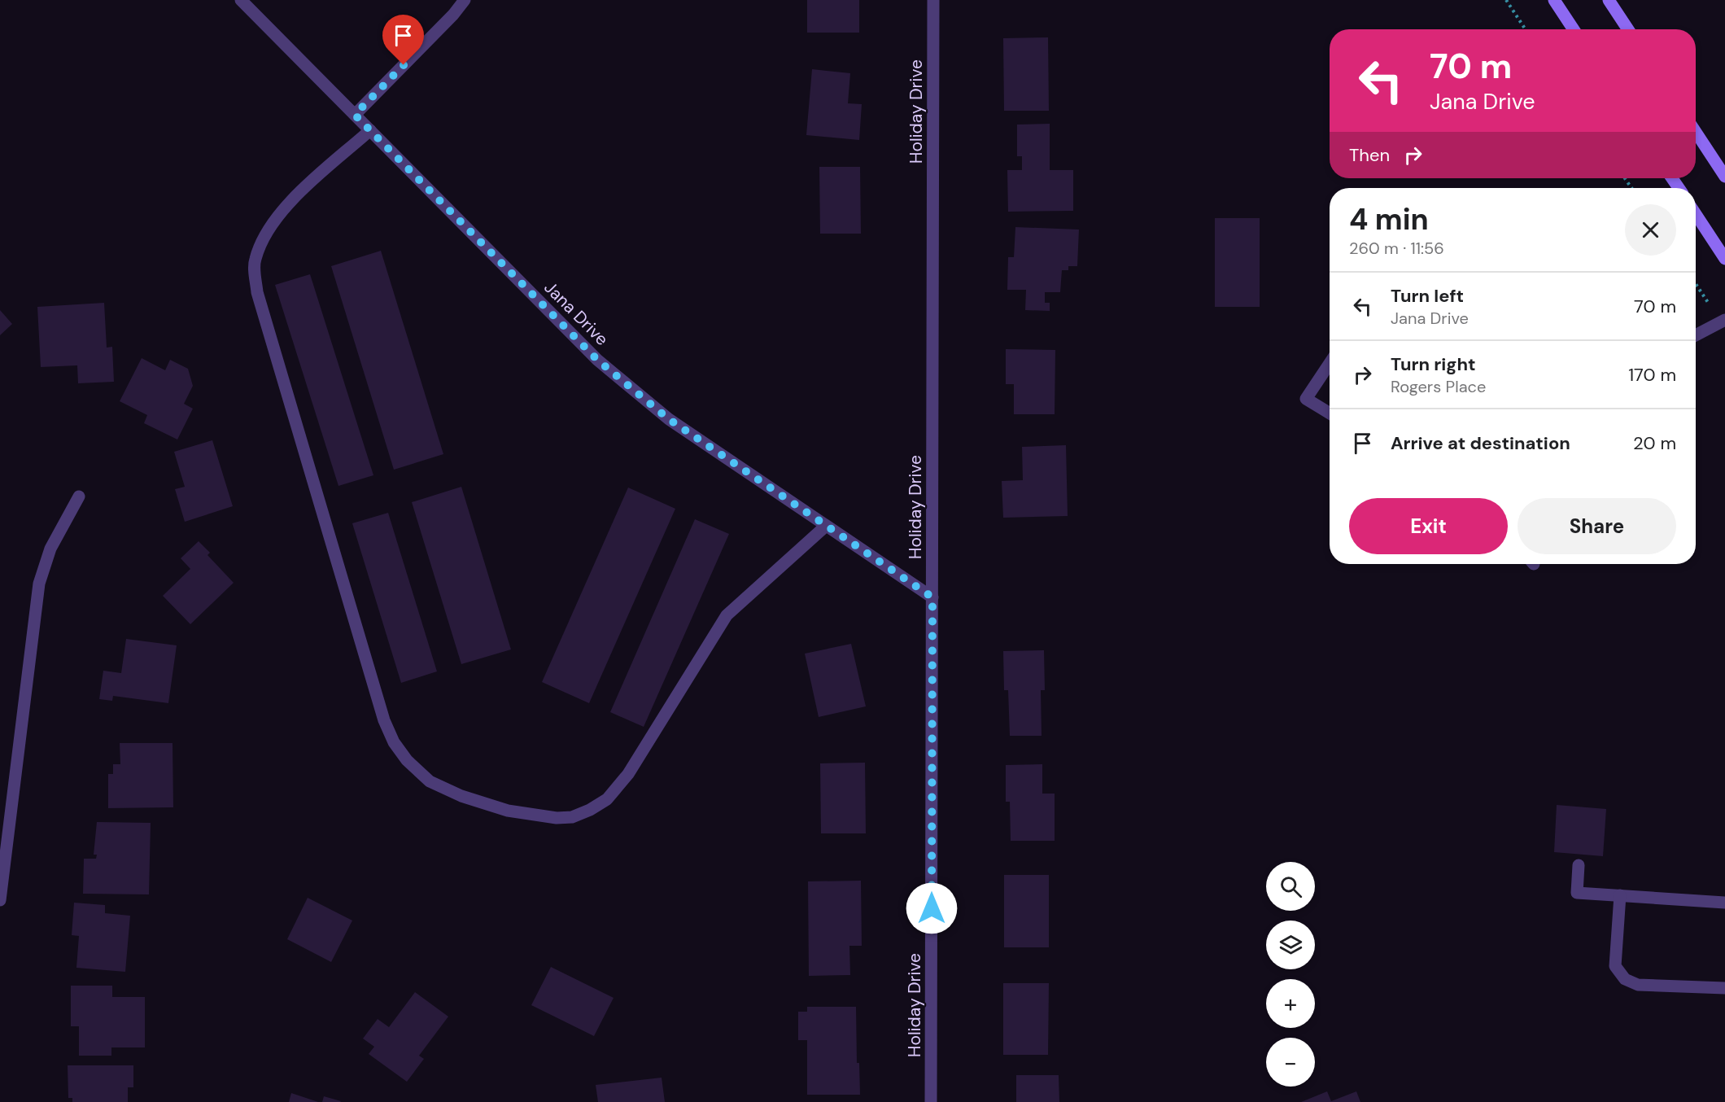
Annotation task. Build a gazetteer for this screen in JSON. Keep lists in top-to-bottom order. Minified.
{"streets":{"street":["Holiday Drive","Jana Drive"]},"crossings":[["Holiday Drive","Jana Drive"]],"page":{"turn":["70 m","Jana Drive"],"then":"Then","heading":["4 min","260 m · 11:56"],"list":[{"name":"Turn left","note":"Jana Drive","value":"70 m"},{"name":"Turn right","note":"Rogers Place","value":"170 m"},{"name":"Arrive at destination","value":"20 m"}],"buttons":["Exit","Share"],"map_buttons":["+","−"]}}
